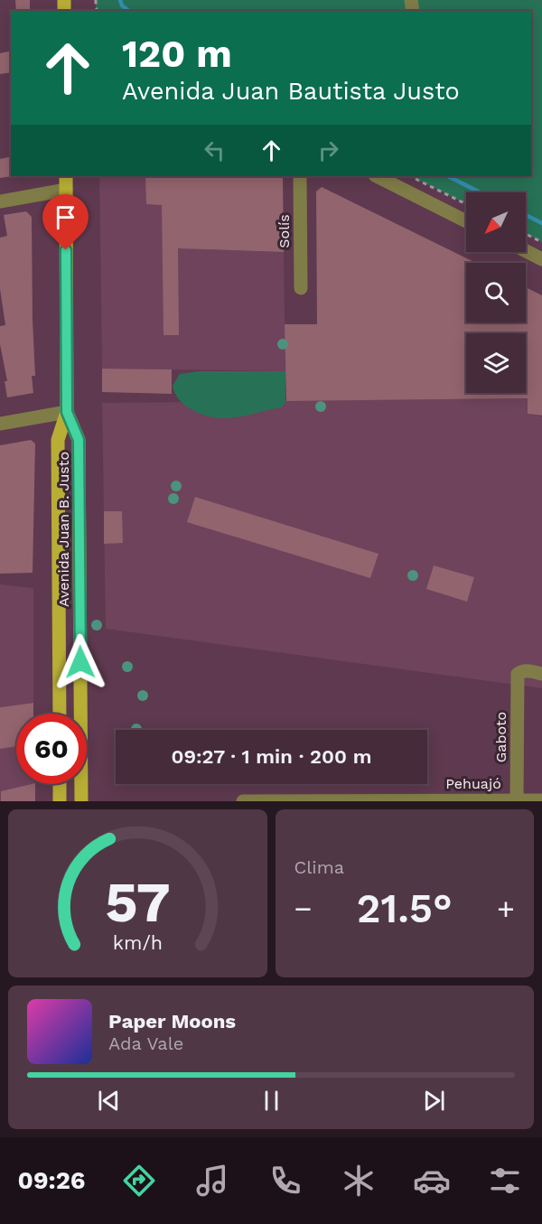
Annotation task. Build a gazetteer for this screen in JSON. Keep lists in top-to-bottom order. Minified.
{"streets":{"main road":["Avenida Juan B. Justo"],"street":["Solís","Gaboto","Pehuajó"]},"crossings":[["Gaboto","Pehuajó"]],"north":"bottom left","page":{"turn":["120 m","Avenida Juan Bautista Justo"],"limit":"60","trip":"09:27 · 1 min · 200 m","tile":"Clima","heat":["−","21.5°","+"],"song":["Paper Moons","Ada Vale"],"tabs":"09:26","gauge":["57","km/h"]}}
